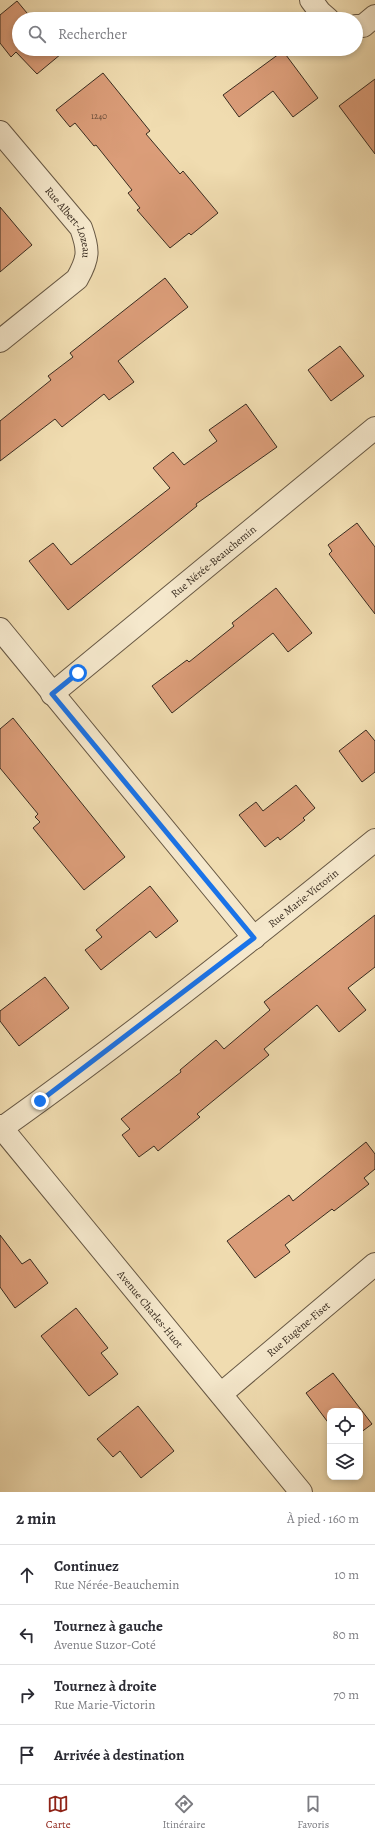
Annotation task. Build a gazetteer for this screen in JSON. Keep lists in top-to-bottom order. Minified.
{"streets":{"street":["Rue Albert-Lozeau","Rue Nérée-Beauchemin","Rue Marie-Victorin","Avenue Charles-Huot","Rue Eugène-Fiset"]},"crossings":[["Rue Marie-Victorin","Avenue Charles-Huot"],["Avenue Charles-Huot","Rue Eugène-Fiset"]],"house_numbers":["1240"],"page":{"search":"Rechercher","heading":["2 min","À pied · 160 m"],"list":[["Continuez","Rue Nérée-Beauchemin","10 m"],["Tournez à gauche","Avenue Suzor-Coté","80 m"],["Tournez à droite","Rue Marie-Victorin","70 m"],"Arrivée à destination"],"nav":["Carte","Itinéraire","Favoris"]}}
